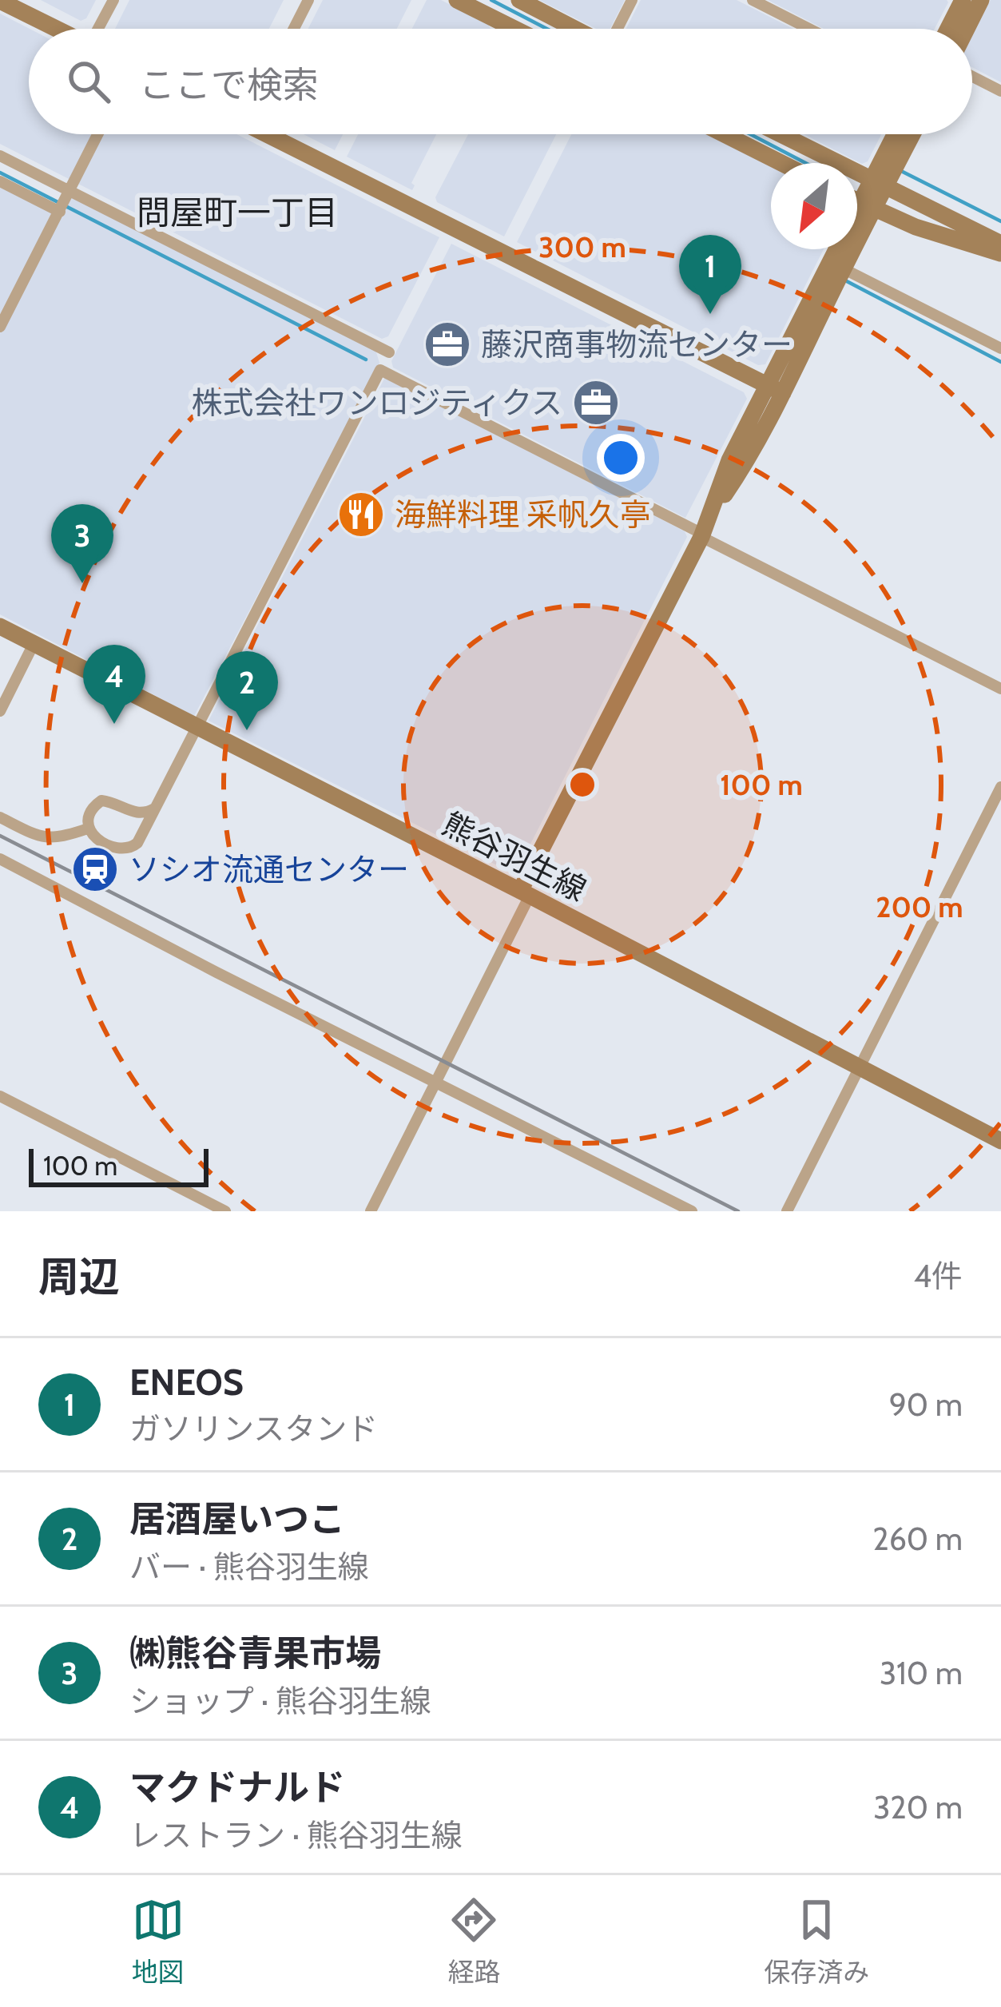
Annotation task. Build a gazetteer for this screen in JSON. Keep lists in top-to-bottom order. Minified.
{"streets":{"street":["熊谷羽生線"]},"districts":["問屋町一丁目"],"places":{"office":["藤沢商事物流センター","株式会社ワンロジティクス"],"restaurant":["海鮮料理 采帆久亭"],"station":["ソシオ流通センター"]},"scale_bar":"100 m","north":"bottom left","page":{"search":"ここで検索","pins":["1","3","4","2"],"scale":"100 m","heading":["周辺","4件"],"list":[{"mark":"1","name":"ENEOS","note":"ガソリンスタンド","value":"90 m"},{"mark":"2","name":"居酒屋いつこ","note":"バー · 熊谷羽生線","value":"260 m"},{"mark":"3","name":"㈱熊谷青果市場","note":"ショップ · 熊谷羽生線","value":"310 m"},{"mark":"4","name":"マクドナルド","note":"レストラン · 熊谷羽生線","value":"320 m"}],"nav":["地図","経路","保存済み"]},"rings":["300 m","100 m","200 m"]}
